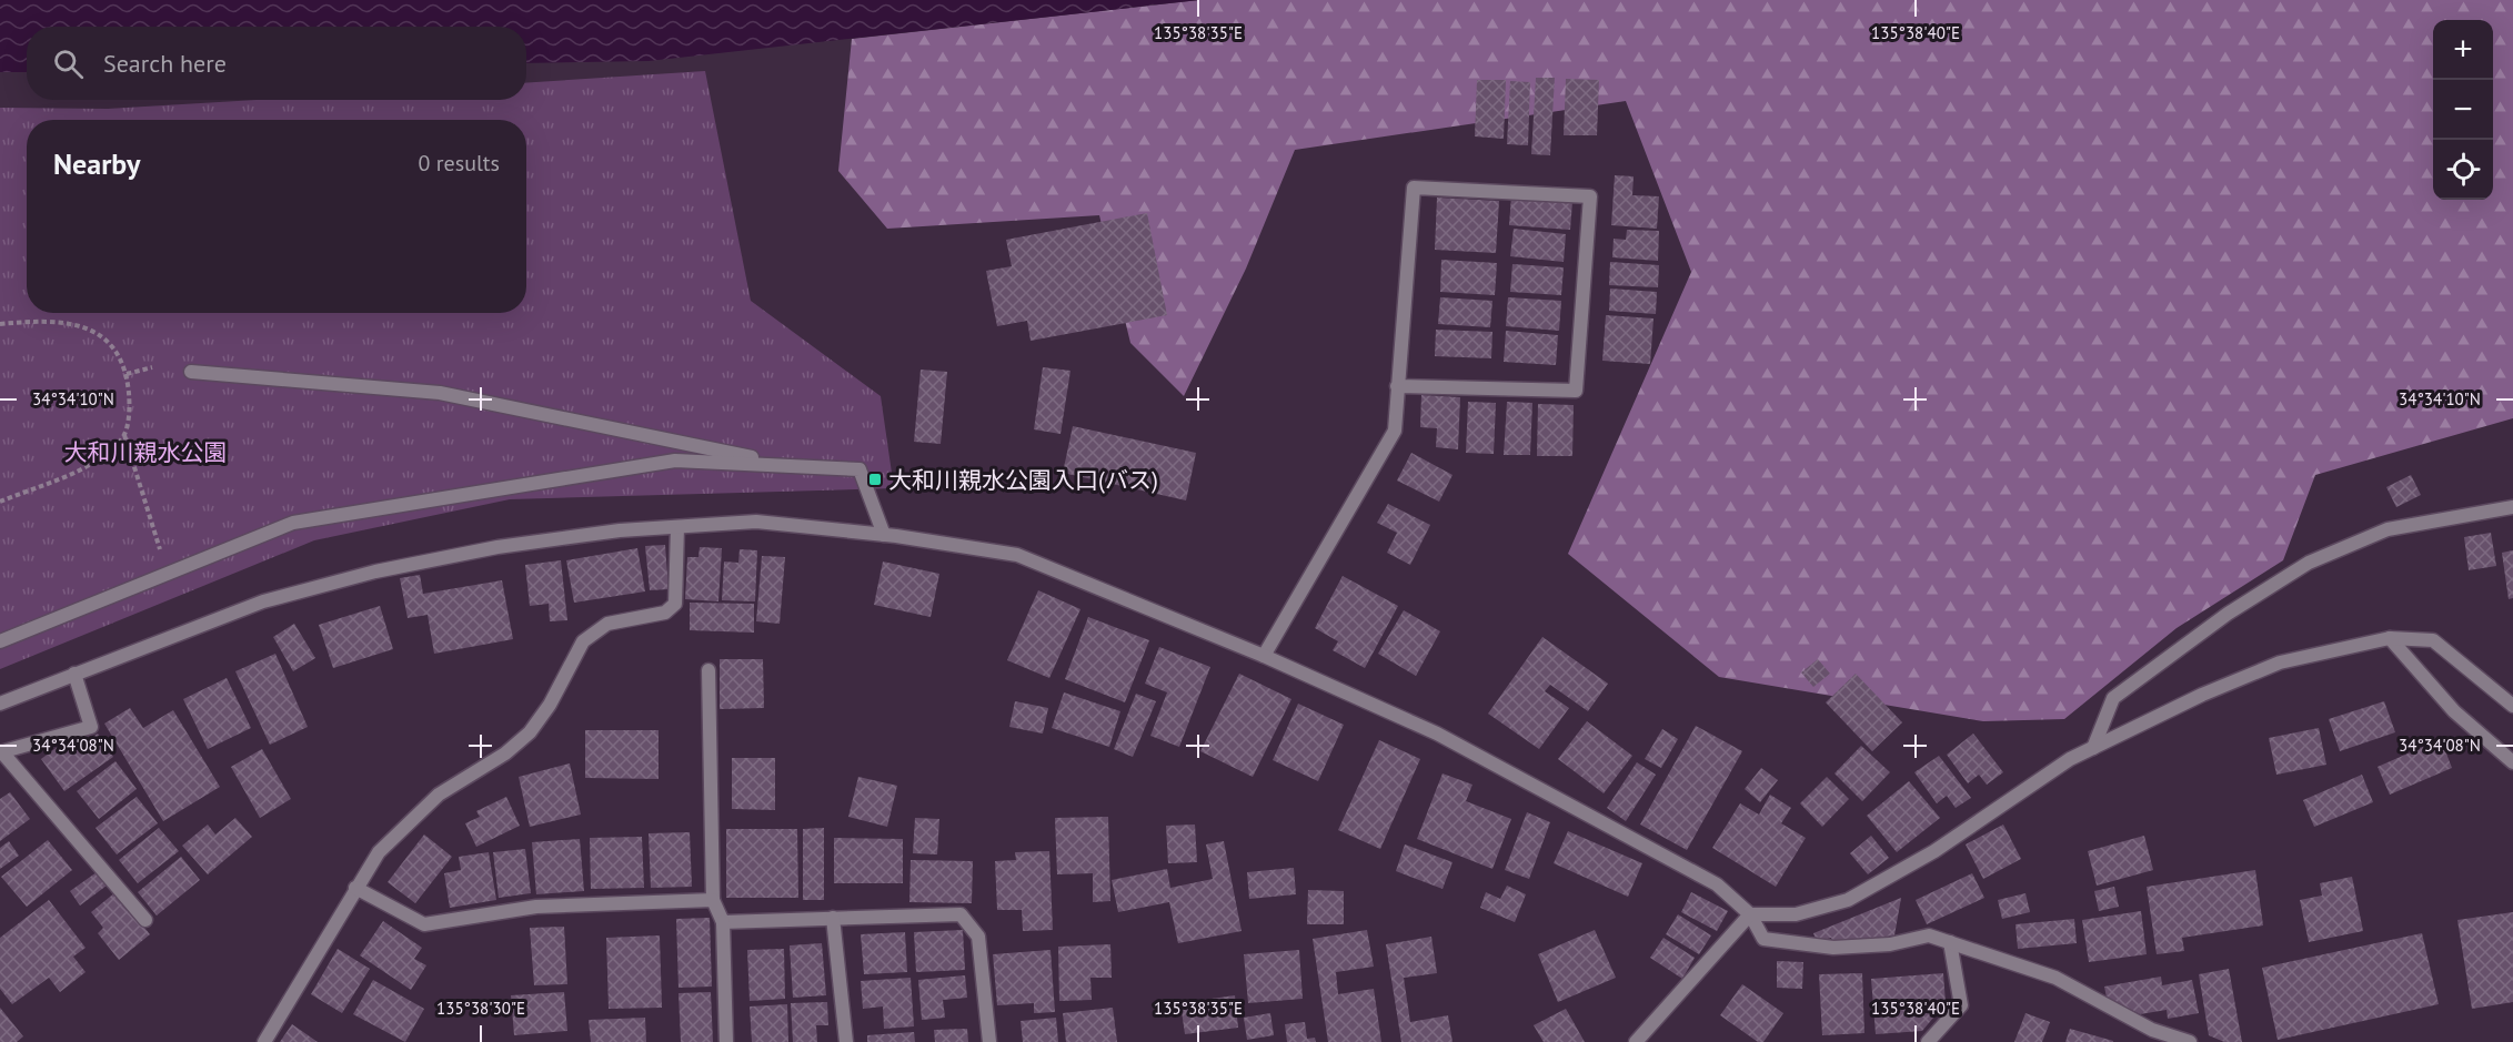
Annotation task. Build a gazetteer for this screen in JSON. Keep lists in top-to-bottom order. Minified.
{"parks":["大和川親水公園"],"places":{"transit":["大和川親水公園入口(バス)"]},"page":{"map_buttons":["+","−"],"search":"Search here","heading":["Nearby","0 results"]},"coordinates":["135°38'35\"E","135°38'40\"E","34°34'10\"N","34°34'08\"N","135°38'30\"E"]}
